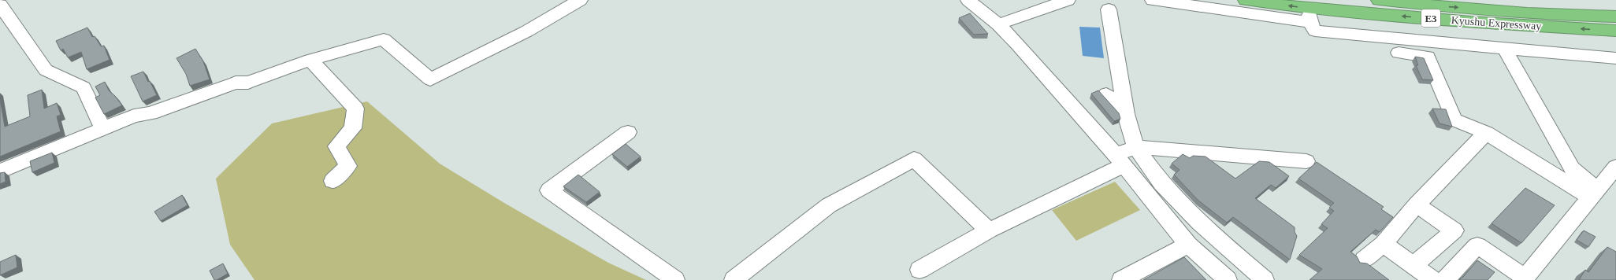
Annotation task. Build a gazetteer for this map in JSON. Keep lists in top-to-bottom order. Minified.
{"streets":{"highway":["E3","Kyushu Expressway"]}}
